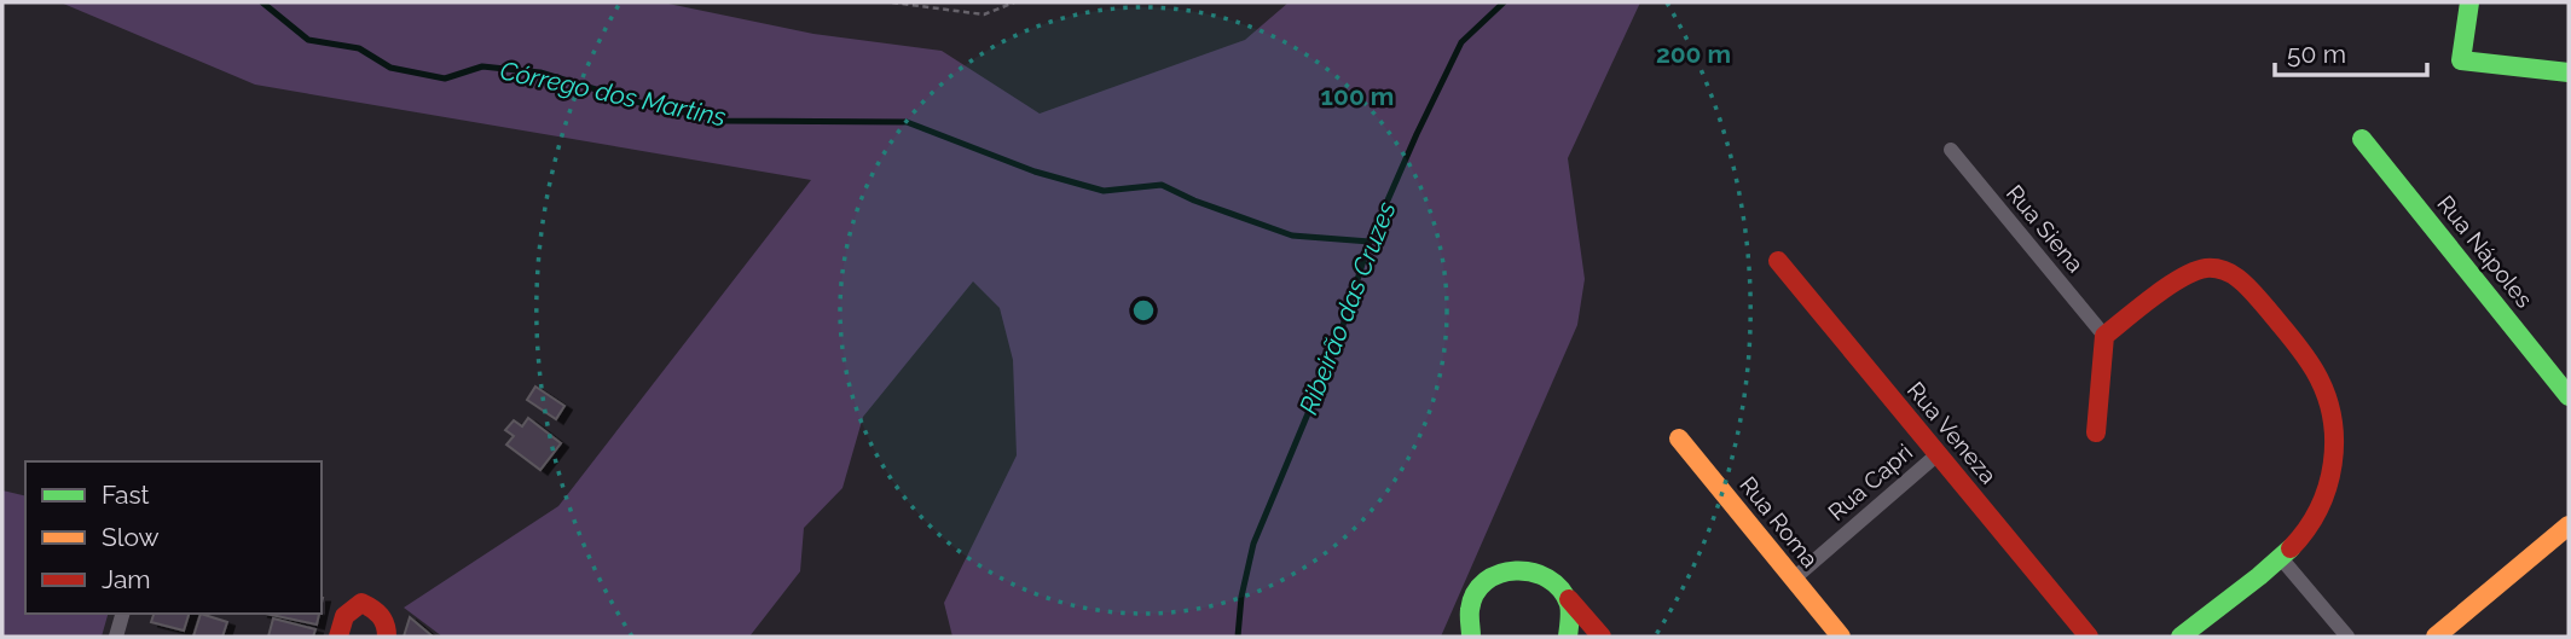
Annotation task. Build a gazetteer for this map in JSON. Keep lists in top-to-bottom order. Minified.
{"streets":{"street":["Rua Siena","Rua Nápoles","Rua Veneza","Rua Capri","Rua Roma"]},"crossings":[["Rua Veneza","Rua Capri"],["Rua Capri","Rua Roma"]],"water":["Córrego dos Martins","Ribeirão das Cruzes"],"legend":["Fast","Slow","Jam"],"scale_bar":"50 m","rings":["200 m","100 m"]}
